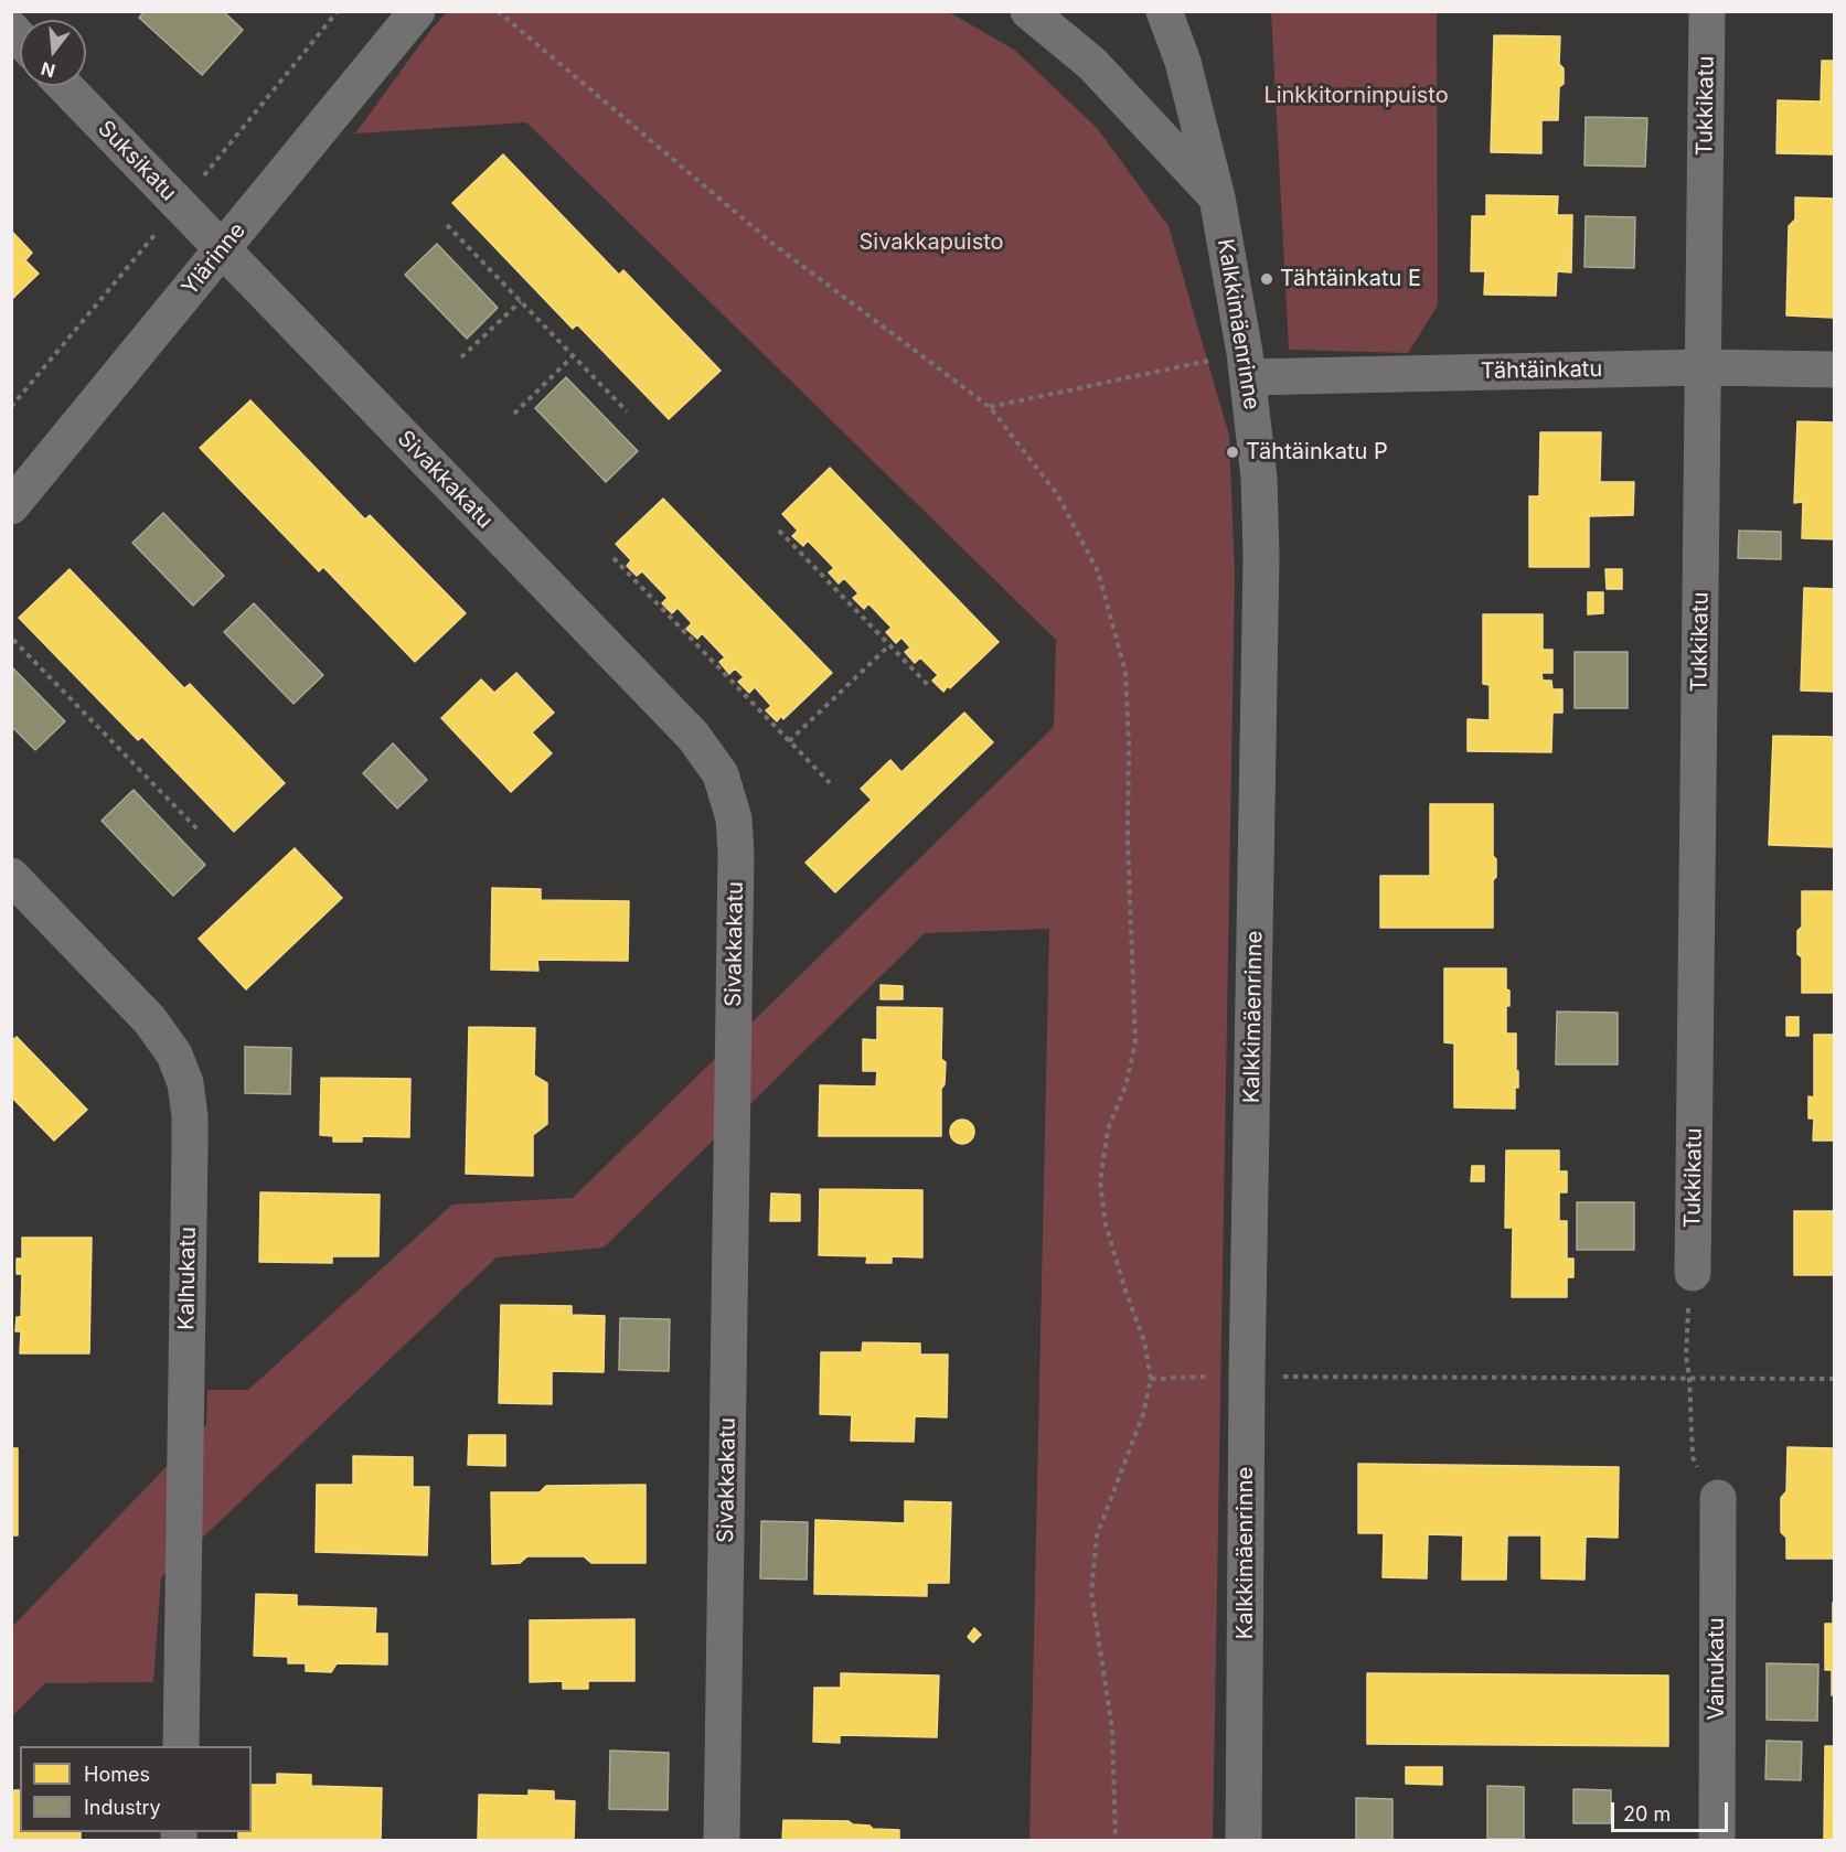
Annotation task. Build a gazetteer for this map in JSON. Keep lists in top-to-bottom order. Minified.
{"streets":{"street":["Tukkikatu","Suksikatu","Ylärinne","Kalkkimäenrinne","Tähtäinkatu","Sivakkakatu","Kalhukatu","Vainukatu"]},"crossings":[["Tukkikatu","Tähtäinkatu"],["Suksikatu","Ylärinne"],["Suksikatu","Sivakkakatu"],["Ylärinne","Sivakkakatu"],["Kalkkimäenrinne","Tähtäinkatu"]],"parks":["Linkkitorninpuisto","Sivakkapuisto"],"places":["Tähtäinkatu E","Tähtäinkatu P"],"legend":["Homes","Industry"],"scale_bar":"20 m","north":"bottom"}
